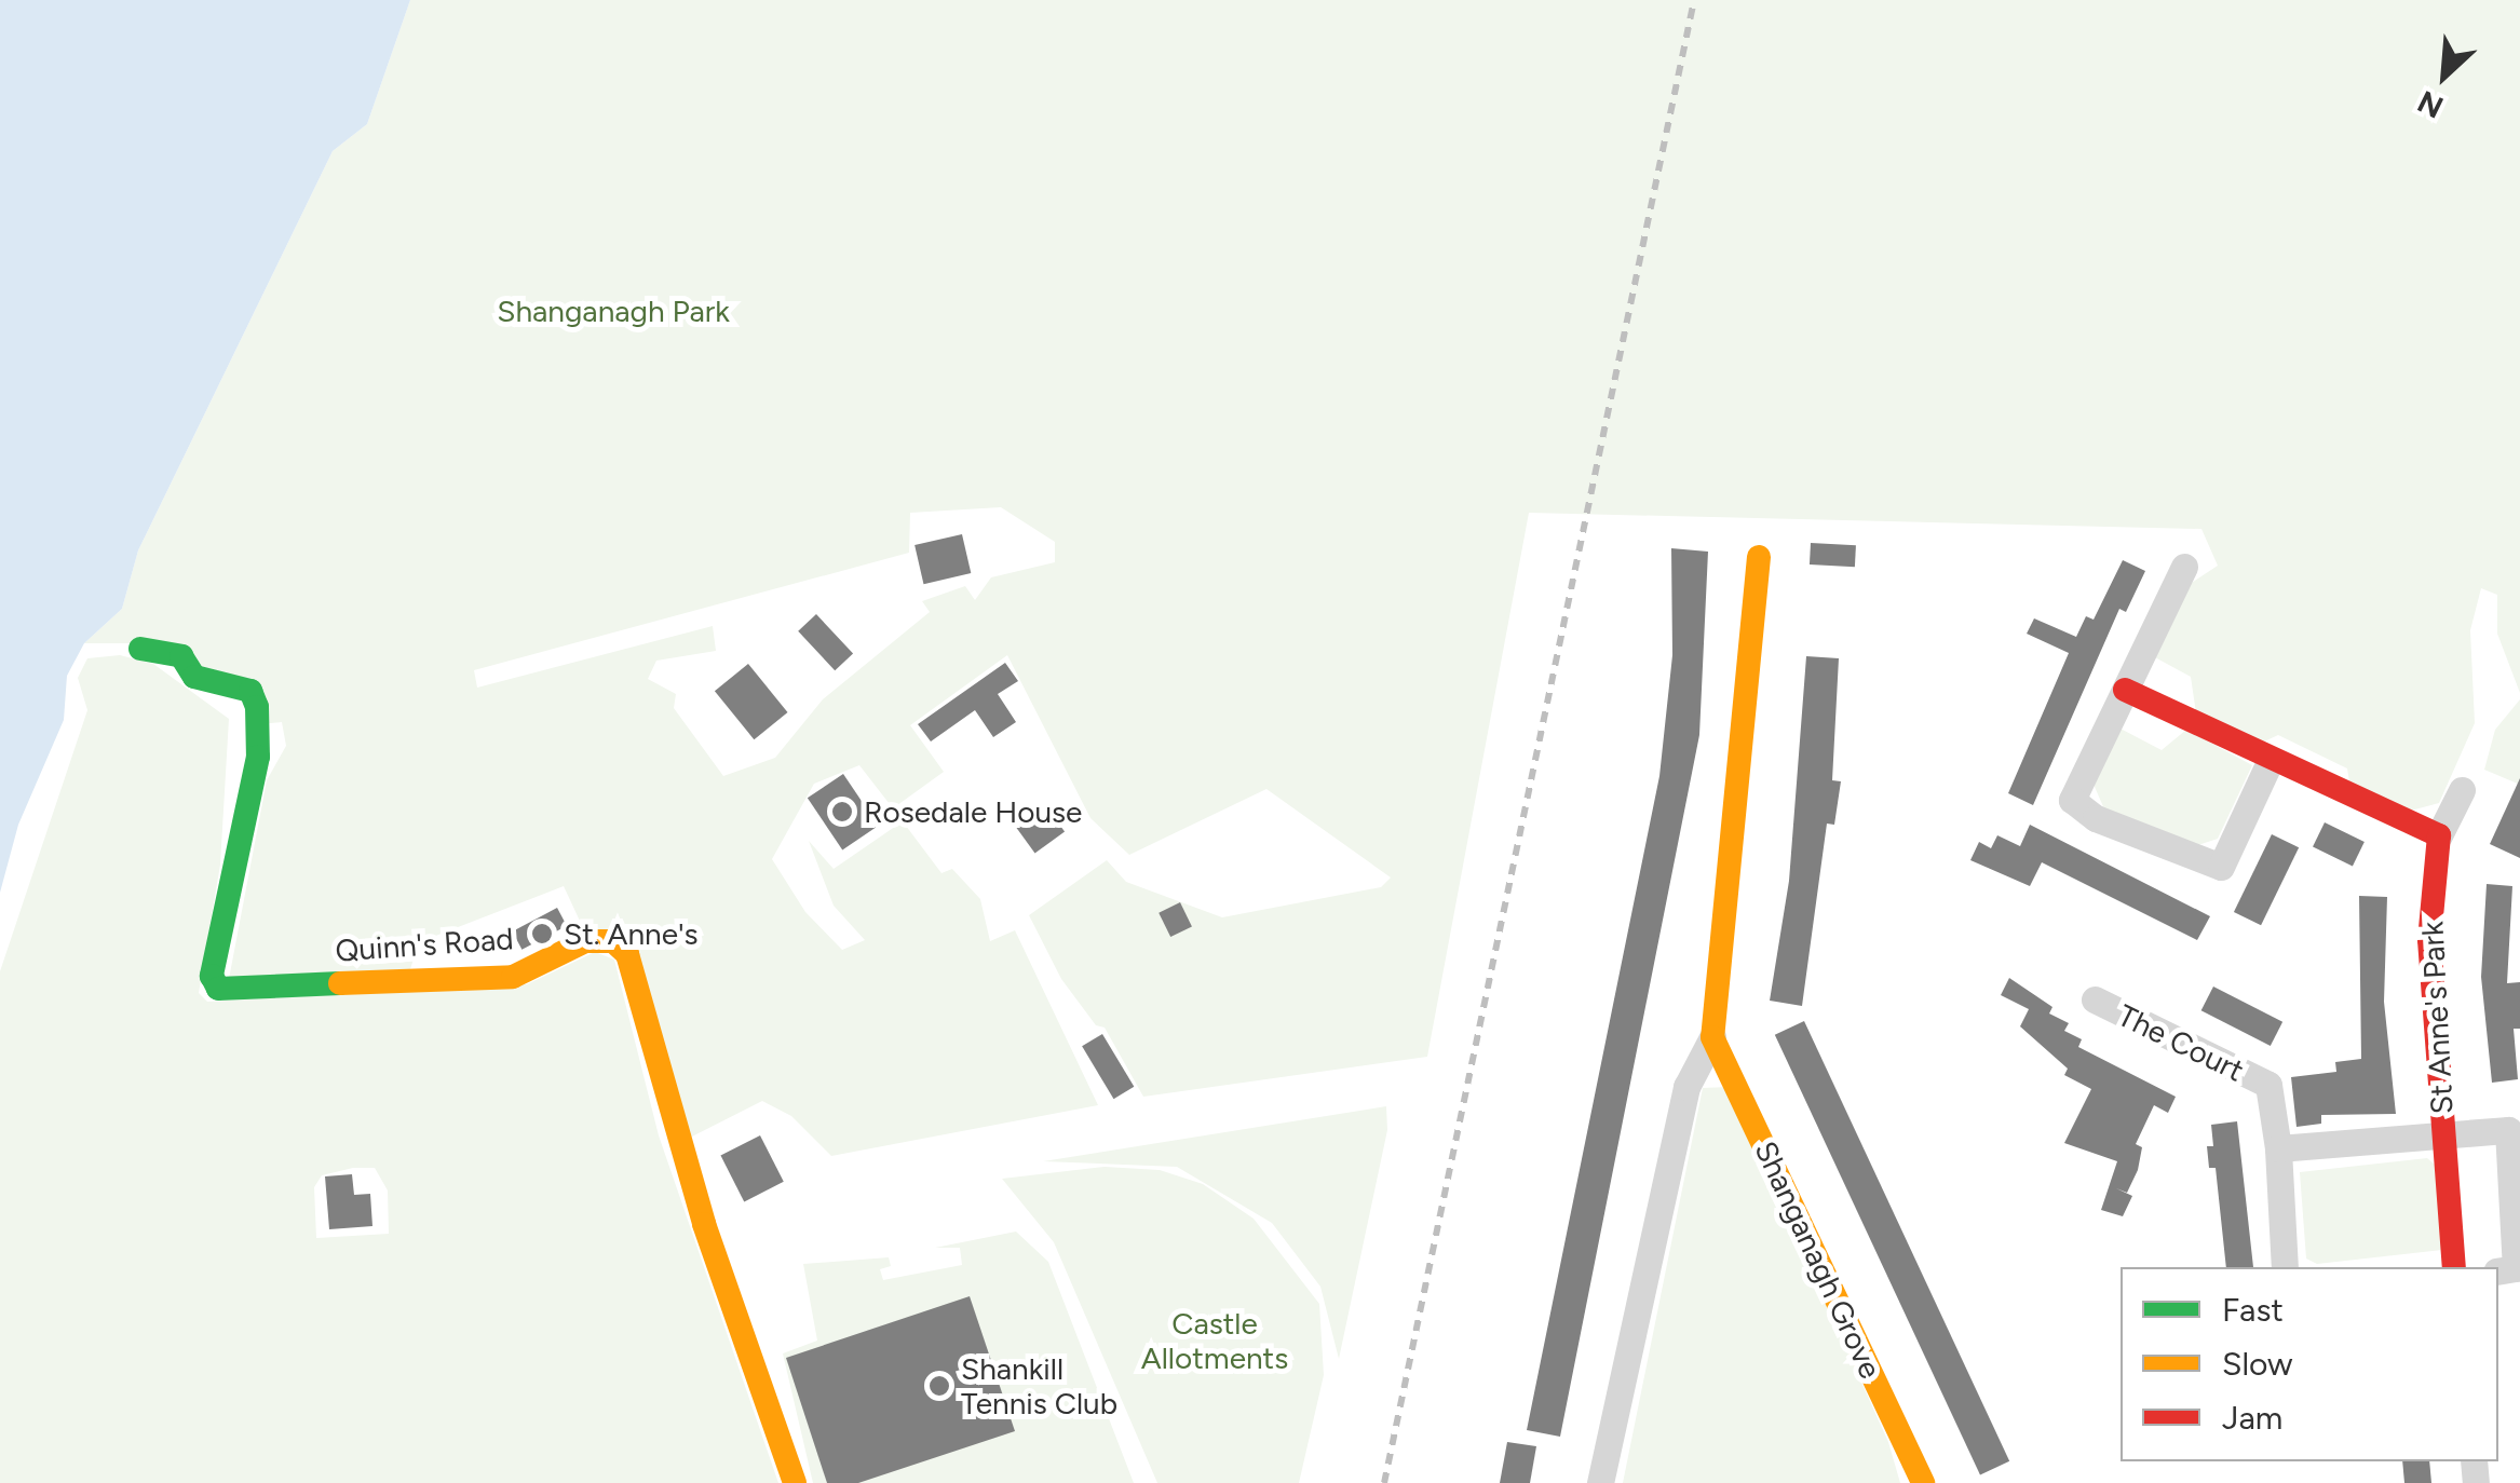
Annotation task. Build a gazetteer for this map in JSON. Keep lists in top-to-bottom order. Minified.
{"streets":{"street":["Quinn's Road","St Anne's Park","The Court","Shanganagh Grove"]},"crossings":[["St Anne's Park","The Court"]],"parks":["Shanganagh Park","Castle Allotments"],"places":["Rosedale House","St. Anne's","Shankill Tennis Club"],"legend":["Fast","Slow","Jam"],"north":"bottom left"}
